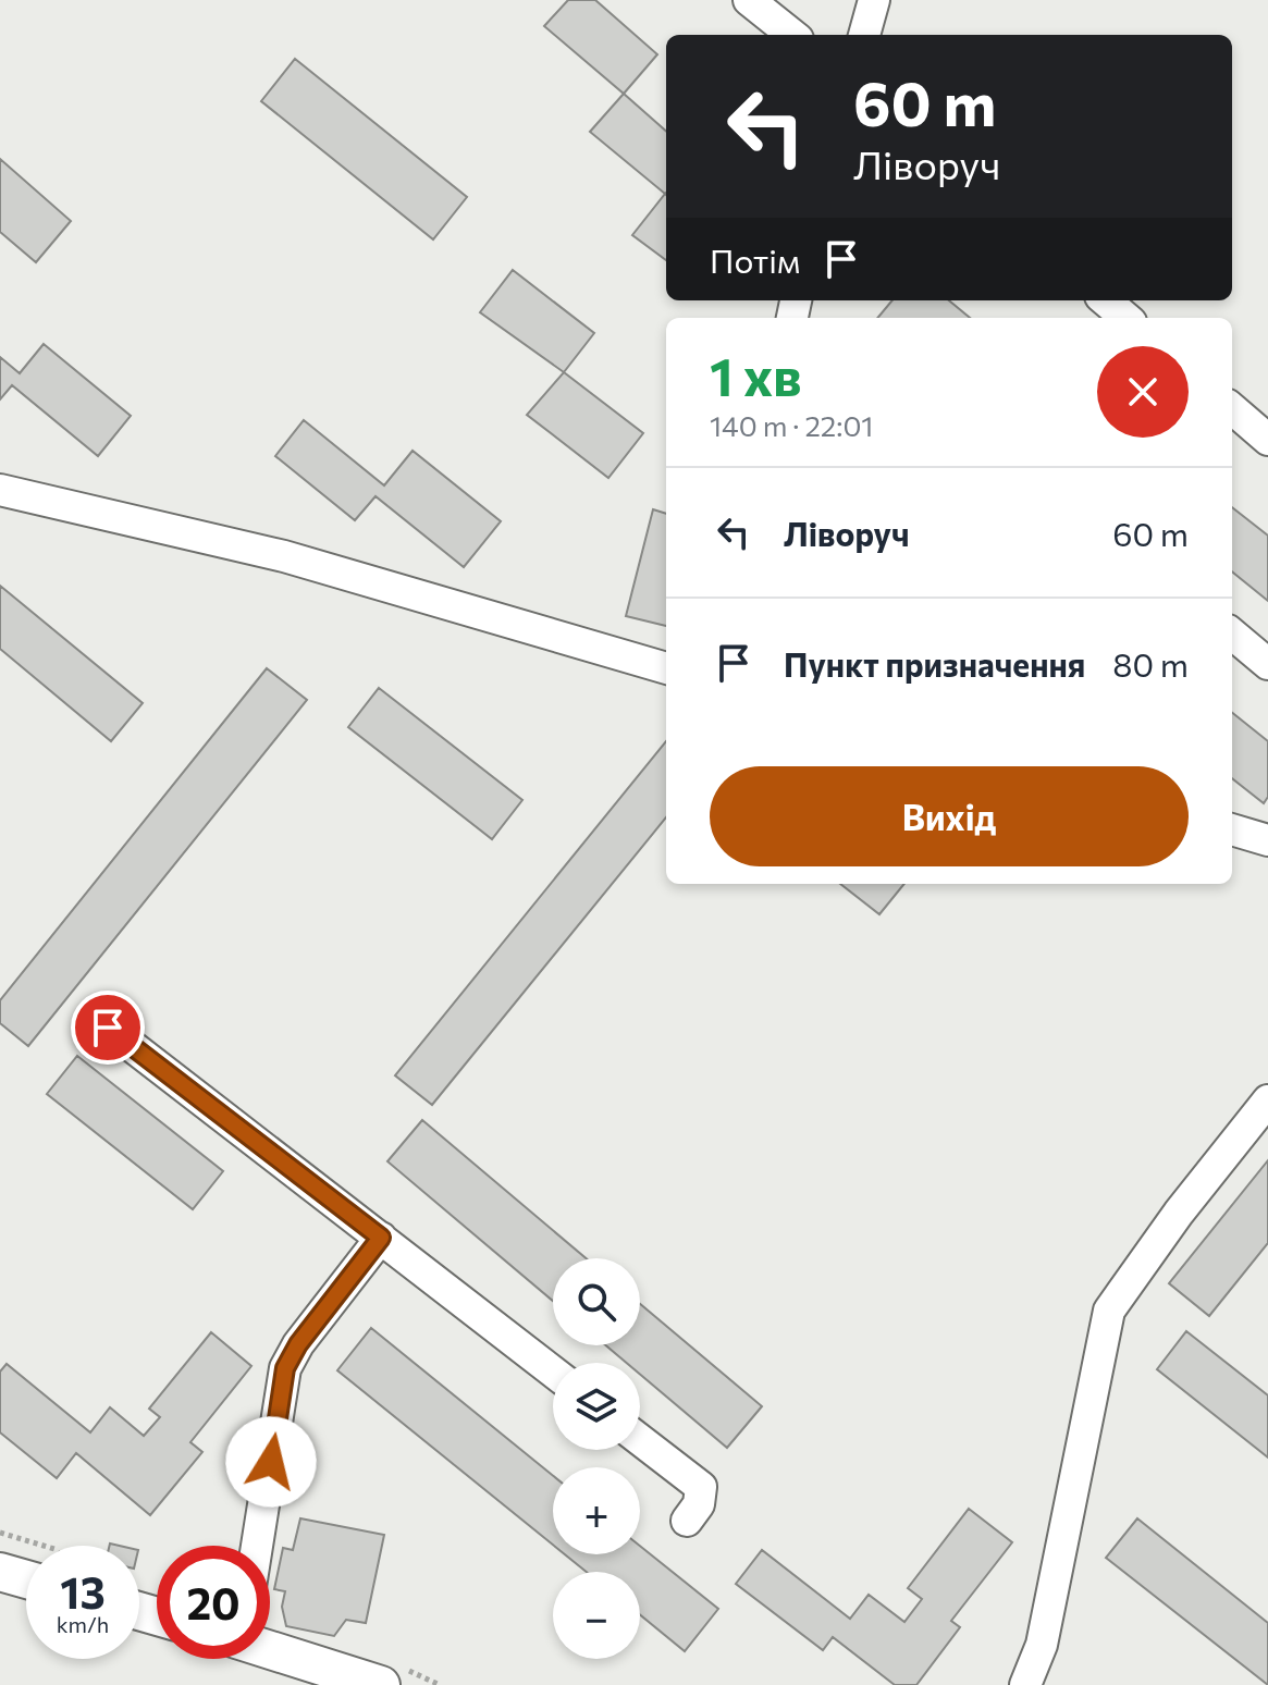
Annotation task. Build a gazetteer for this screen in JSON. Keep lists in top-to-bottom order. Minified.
{"page":{"turn":["60 m","Ліворуч"],"then":"Потім","heading":["1 хв","140 m · 22:01"],"list":[{"name":"Ліворуч","value":"60 m"},{"name":"Пункт призначення","value":"80 m"}],"buttons":"Вихід","map_buttons":["+","−"],"speed":"13 km/h","limit":"20"}}
